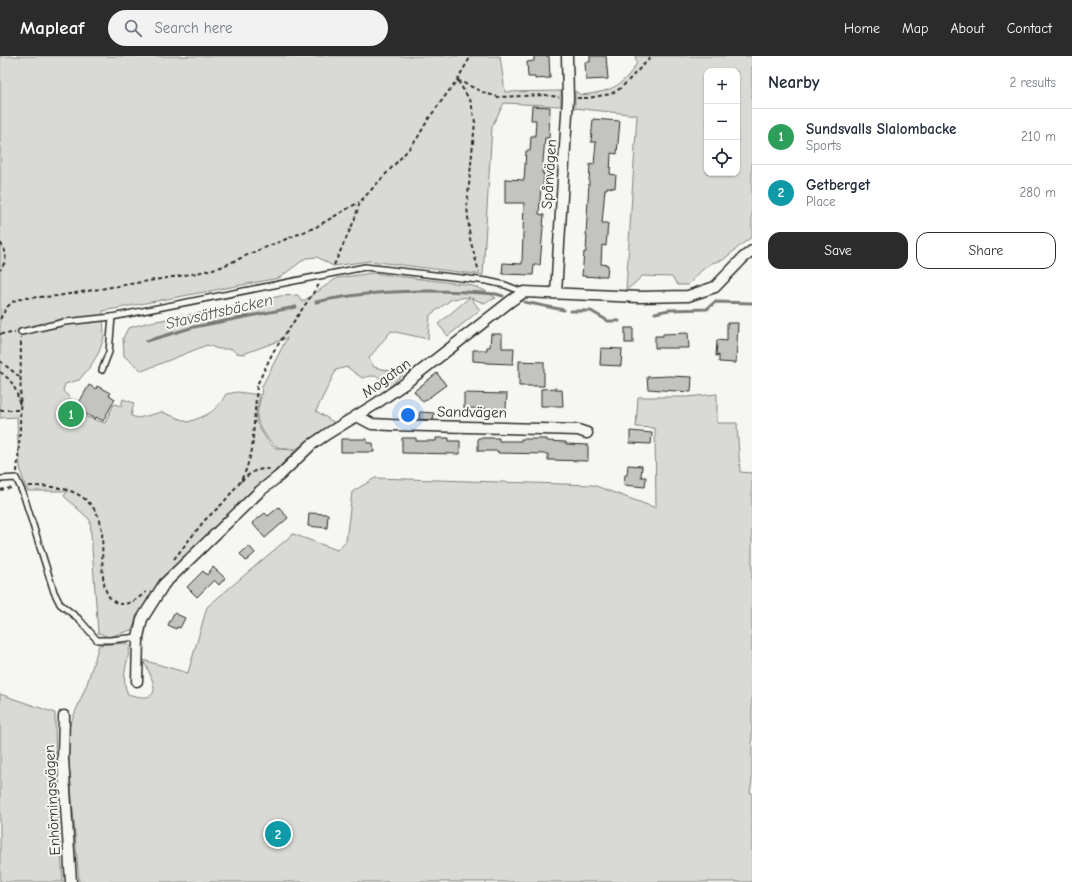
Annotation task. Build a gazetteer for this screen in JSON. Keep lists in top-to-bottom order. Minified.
{"streets":{"street":["Spånvägen","Mogatan","Sandvägen","Enhörningsvägen"]},"crossings":[["Mogatan","Sandvägen"]],"water":["Stavsättsbäcken"],"page":{"header":"Mapleaf","search":"Search here","nav":["Home","Map","About","Contact"],"heading":["Nearby","2 results"],"map_buttons":["+","−"],"list":[{"mark":"1","name":"Sundsvalls Slalombacke","note":"Sports","value":"210 m"},{"mark":"2","name":"Getberget","note":"Place","value":"280 m"}],"buttons":["Save","Share"],"pins":["1","2"]}}
